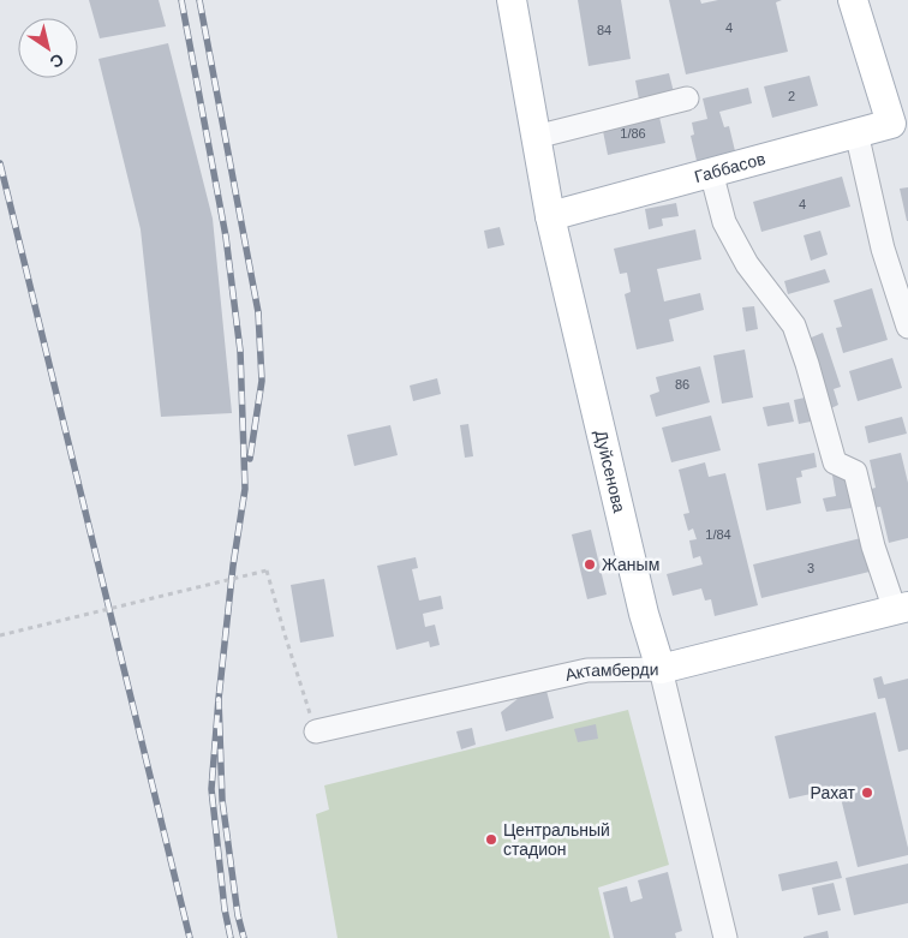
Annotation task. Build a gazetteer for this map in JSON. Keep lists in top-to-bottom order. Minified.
{"streets":{"main road":["Габбасов","Дуйсенова","Актамберди"]},"crossings":[["Габбасов","Дуйсенова"],["Дуйсенова","Актамберди"]],"places":["Жаным","Рахат","Центральный стадион"],"house_numbers":["4","84","2","1/86","4","86","1/84","3"],"north":"bottom right"}
